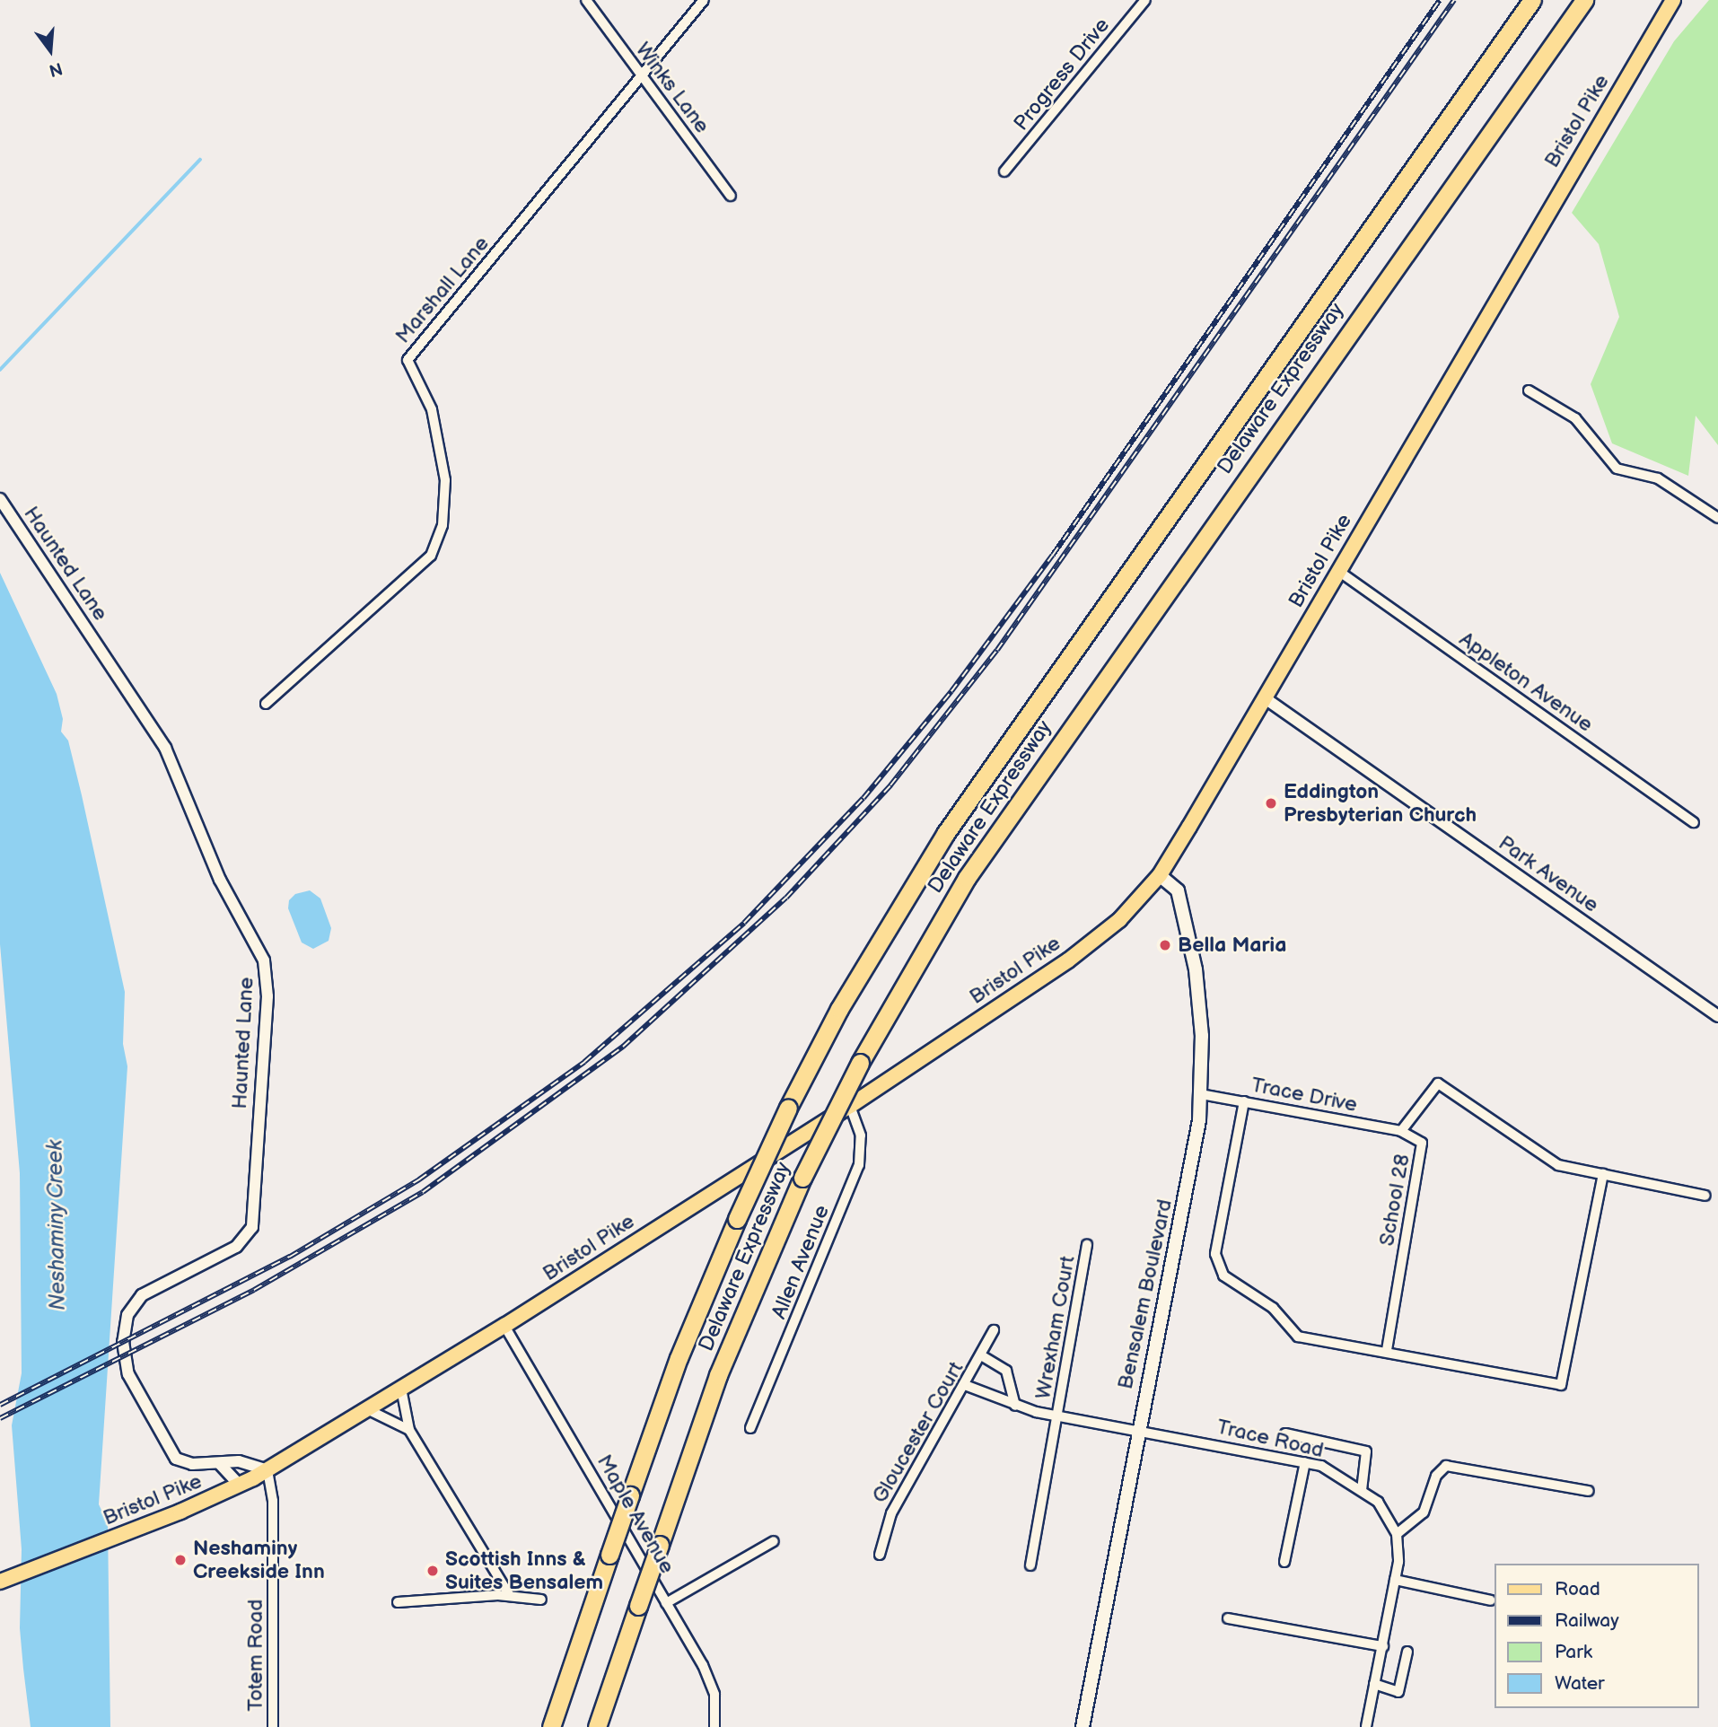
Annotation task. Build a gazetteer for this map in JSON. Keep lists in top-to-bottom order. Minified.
{"streets":{"highway":["Delaware Expressway"],"main road":["Bristol Pike","Bensalem Boulevard"],"street":["Progress Drive","Winks Lane","Marshall Lane","Haunted Lane","Appleton Avenue","Park Avenue","Trace Drive","School 28","Allen Avenue","Wrexham Court","Gloucester Court","Trace Road","Maple Avenue","Totem Road"]},"crossings":[["Winks Lane","Marshall Lane"],["Bristol Pike","Haunted Lane"],["Bristol Pike","Appleton Avenue"],["Bristol Pike","Park Avenue"],["Bristol Pike","Allen Avenue"],["Bristol Pike","Bensalem Boulevard"],["Bristol Pike","Maple Avenue"],["Bristol Pike","Totem Road"],["Haunted Lane","Totem Road"],["Trace Drive","School 28"],["Trace Drive","Bensalem Boulevard"],["Bensalem Boulevard","Trace Road"],["Wrexham Court","Trace Road"],["Gloucester Court","Trace Road"]],"water":["Neshaminy Creek"],"places":["Eddington Presbyterian Church","Bella Maria","Neshaminy Creekside Inn","Scottish Inns & Suites Bensalem"],"legend":["Road","Railway","Park","Water"],"north":"bottom"}
